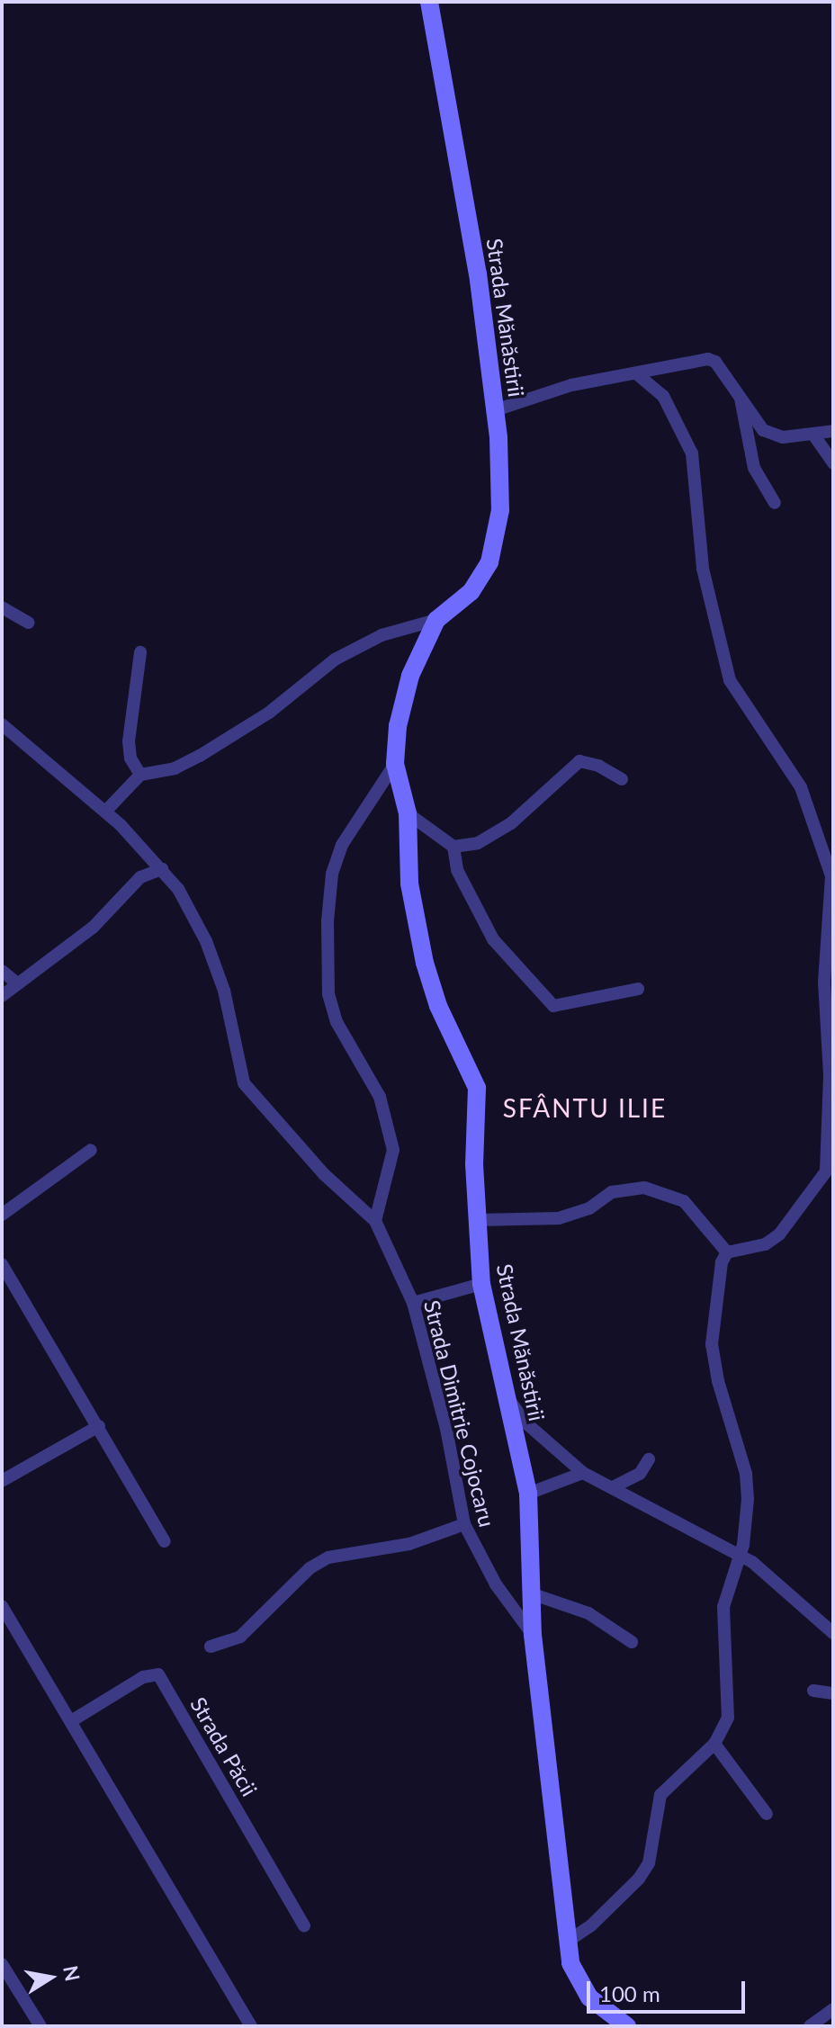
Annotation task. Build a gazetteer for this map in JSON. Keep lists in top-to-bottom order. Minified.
{"streets":{"street":["Strada Mănăstirii","Strada Dimitrie Cojocaru","Strada Păcii"]},"crossings":[["Strada Mănăstirii","Strada Dimitrie Cojocaru"]],"districts":["SFÂNTU ILIE"],"scale_bar":"100 m","north":"right"}
